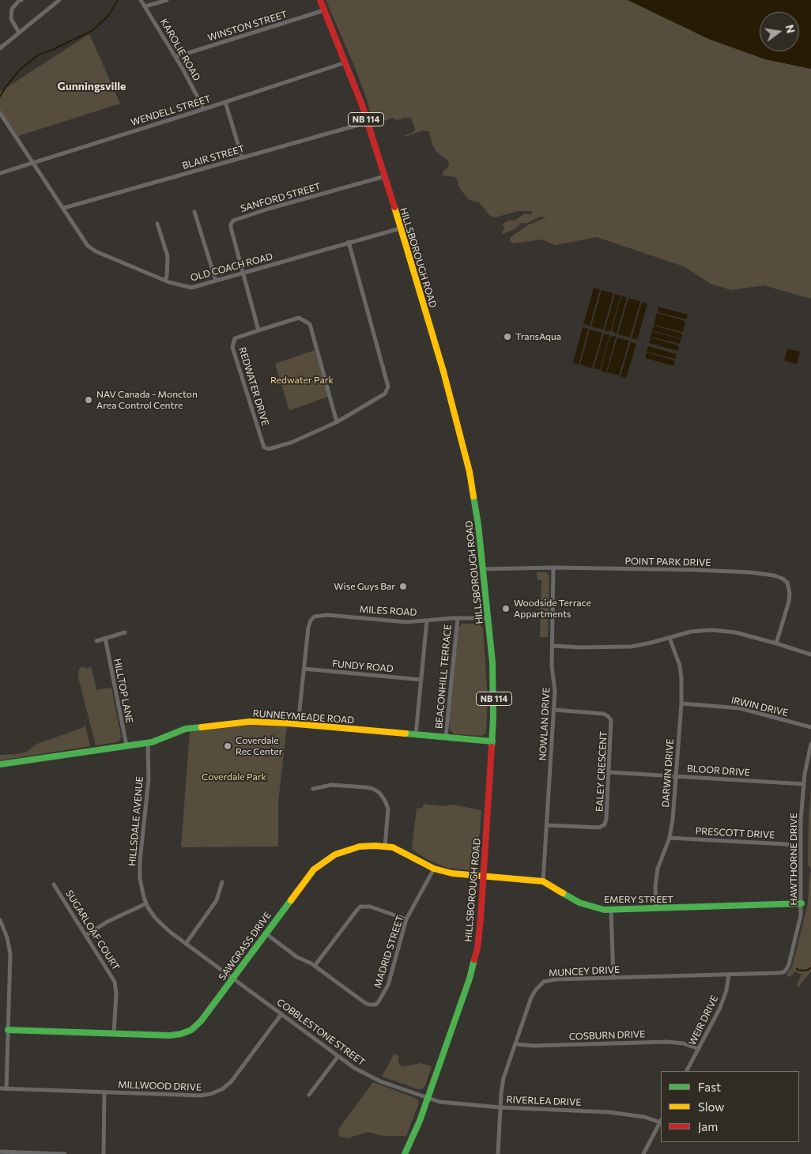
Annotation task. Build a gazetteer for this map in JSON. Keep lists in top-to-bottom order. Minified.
{"streets":{"street":["WINSTON STREET","KAROLIE ROAD","WENDELL STREET","NB 114","BLAIR STREET","SANFORD STREET","HILLSBOROUGH ROAD","OLD COACH ROAD","REDWATER DRIVE","POINT PARK DRIVE","MILES ROAD","FUNDY ROAD","BEACONHILL TERRACE","HILLTOP LANE","IRWIN DRIVE","RUNNEYMEADE ROAD","NOWLAN DRIVE","BLOOR DRIVE","EALEY CRESCENT","DARWIN DRIVE","HILLSDALE AVENUE","PRESCOTT DRIVE","HAWTHORNE DRIVE","EMERY STREET","SUGARLOAF COURT","SAWGRASS DRIVE","MADRID STREET","MUNCEY DRIVE","WEIR DRIVE","COBBLESTONE STREET","COSBURN DRIVE","MILLWOOD DRIVE","RIVERLEA DRIVE"]},"crossings":[["WINSTON STREET","KAROLIE ROAD"],["WINSTON STREET","HILLSBOROUGH ROAD"],["KAROLIE ROAD","WENDELL STREET"],["WENDELL STREET","HILLSBOROUGH ROAD"],["WENDELL STREET","OLD COACH ROAD"],["BLAIR STREET","HILLSBOROUGH ROAD"],["BLAIR STREET","OLD COACH ROAD"],["SANFORD STREET","HILLSBOROUGH ROAD"],["SANFORD STREET","OLD COACH ROAD"],["HILLSBOROUGH ROAD","OLD COACH ROAD"],["HILLSBOROUGH ROAD","POINT PARK DRIVE"],["HILLSBOROUGH ROAD","MILES ROAD"],["HILLSBOROUGH ROAD","RUNNEYMEADE ROAD"],["HILLSBOROUGH ROAD","EMERY STREET"],["HILLSBOROUGH ROAD","SAWGRASS DRIVE"],["HILLSBOROUGH ROAD","COBBLESTONE STREET"],["HILLSBOROUGH ROAD","RIVERLEA DRIVE"],["OLD COACH ROAD","REDWATER DRIVE"],["POINT PARK DRIVE","NOWLAN DRIVE"],["MILES ROAD","FUNDY ROAD"],["MILES ROAD","BEACONHILL TERRACE"],["BEACONHILL TERRACE","RUNNEYMEADE ROAD"],["HILLTOP LANE","RUNNEYMEADE ROAD"],["IRWIN DRIVE","DARWIN DRIVE"],["RUNNEYMEADE ROAD","HILLSDALE AVENUE"],["NOWLAN DRIVE","EALEY CRESCENT"],["NOWLAN DRIVE","EMERY STREET"],["BLOOR DRIVE","EALEY CRESCENT"],["BLOOR DRIVE","DARWIN DRIVE"],["BLOOR DRIVE","HAWTHORNE DRIVE"],["DARWIN DRIVE","PRESCOTT DRIVE"],["DARWIN DRIVE","EMERY STREET"],["HILLSDALE AVENUE","SAWGRASS DRIVE"],["HILLSDALE AVENUE","COBBLESTONE STREET"],["PRESCOTT DRIVE","HAWTHORNE DRIVE"],["HAWTHORNE DRIVE","EMERY STREET"],["HAWTHORNE DRIVE","MUNCEY DRIVE"],["EMERY STREET","SAWGRASS DRIVE"],["SUGARLOAF COURT","SAWGRASS DRIVE"],["SAWGRASS DRIVE","MADRID STREET"],["SAWGRASS DRIVE","COBBLESTONE STREET"],["MUNCEY DRIVE","WEIR DRIVE"],["MUNCEY DRIVE","COSBURN DRIVE"],["MUNCEY DRIVE","RIVERLEA DRIVE"],["WEIR DRIVE","COSBURN DRIVE"],["COBBLESTONE STREET","MILLWOOD DRIVE"],["COBBLESTONE STREET","RIVERLEA DRIVE"]],"districts":["Gunningsville"],"parks":["Redwater Park","Coverdale Park"],"places":["TransAqua","NAV Canada - Moncton Area Control Centre","Wise Guys Bar","Woodside Terrace Appartments","Coverdale Rec Center"],"legend":["Fast","Slow","Jam"],"north":"right"}
